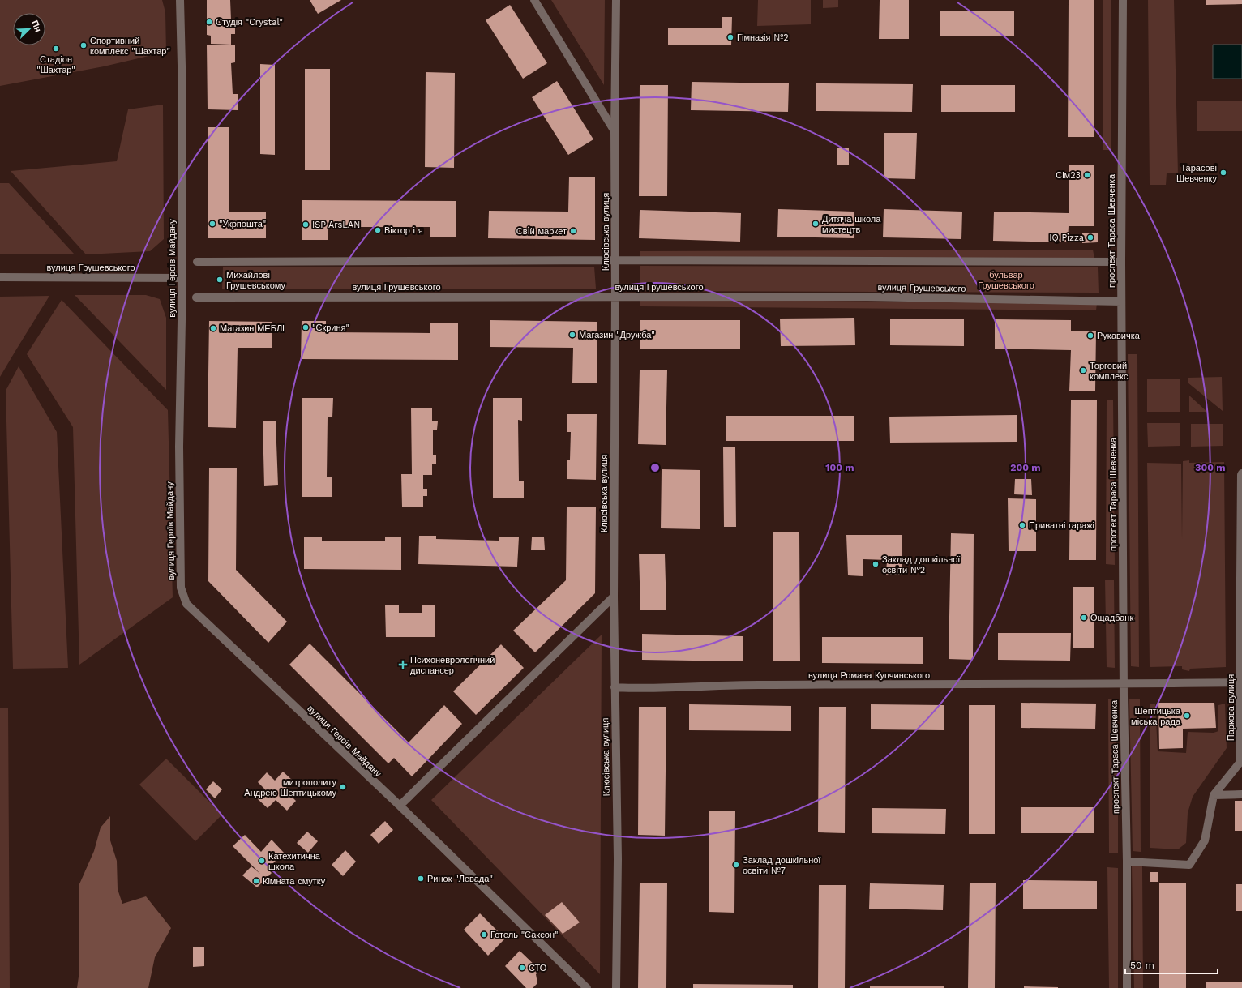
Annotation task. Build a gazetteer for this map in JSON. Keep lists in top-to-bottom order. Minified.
{"streets":{"street":["проспект Тараса Шевченка","Клюсівська вулиця","вулиця Грушевського","вулиця Героїв Майдану","вулиця Романа Купчинського","Паркова вулиця"]},"crossings":[["проспект Тараса Шевченка","вулиця Грушевського"],["проспект Тараса Шевченка","вулиця Романа Купчинського"],["проспект Тараса Шевченка","Паркова вулиця"],["Клюсівська вулиця","вулиця Грушевського"],["Клюсівська вулиця","вулиця Романа Купчинського"],["вулиця Грушевського","вулиця Героїв Майдану"],["вулиця Романа Купчинського","Паркова вулиця"]],"parks":["бульвар Грушевського"],"places":{"other":["Студія \"Crystal\"","Гімназія №2","Спортивний комплекс \"Шахтар\"","Стадіон \"Шахтар\"","Тарасові Шевченку","Сім23","\"Укрпошта\"","Дитяча школа мистецтв","ISP ArsLAN","Віктор і я","Свiй маркет","IQ Pizza","Михайлові Грушевському","\"Скриня\"","Магазин МЕБЛІ","Магазин \"Дружба\"","Рукавичка","Торговий комплекс","Приватні гаражі","Заклад дошкільної освіти №2","Ощадбанк","Шептицька міська рада","митрополиту Андрею Шептицькому","Катехитична школа","Заклад дошкільної освіти №7","Ринок \"Левада\"","Кімната смутку","Готель \"Саксон\"","СТО"],"health":["Психоневрологічний диспансер"]},"scale_bar":"50 m","north":"top right","rings":["100 m","200 m","300 m"]}
